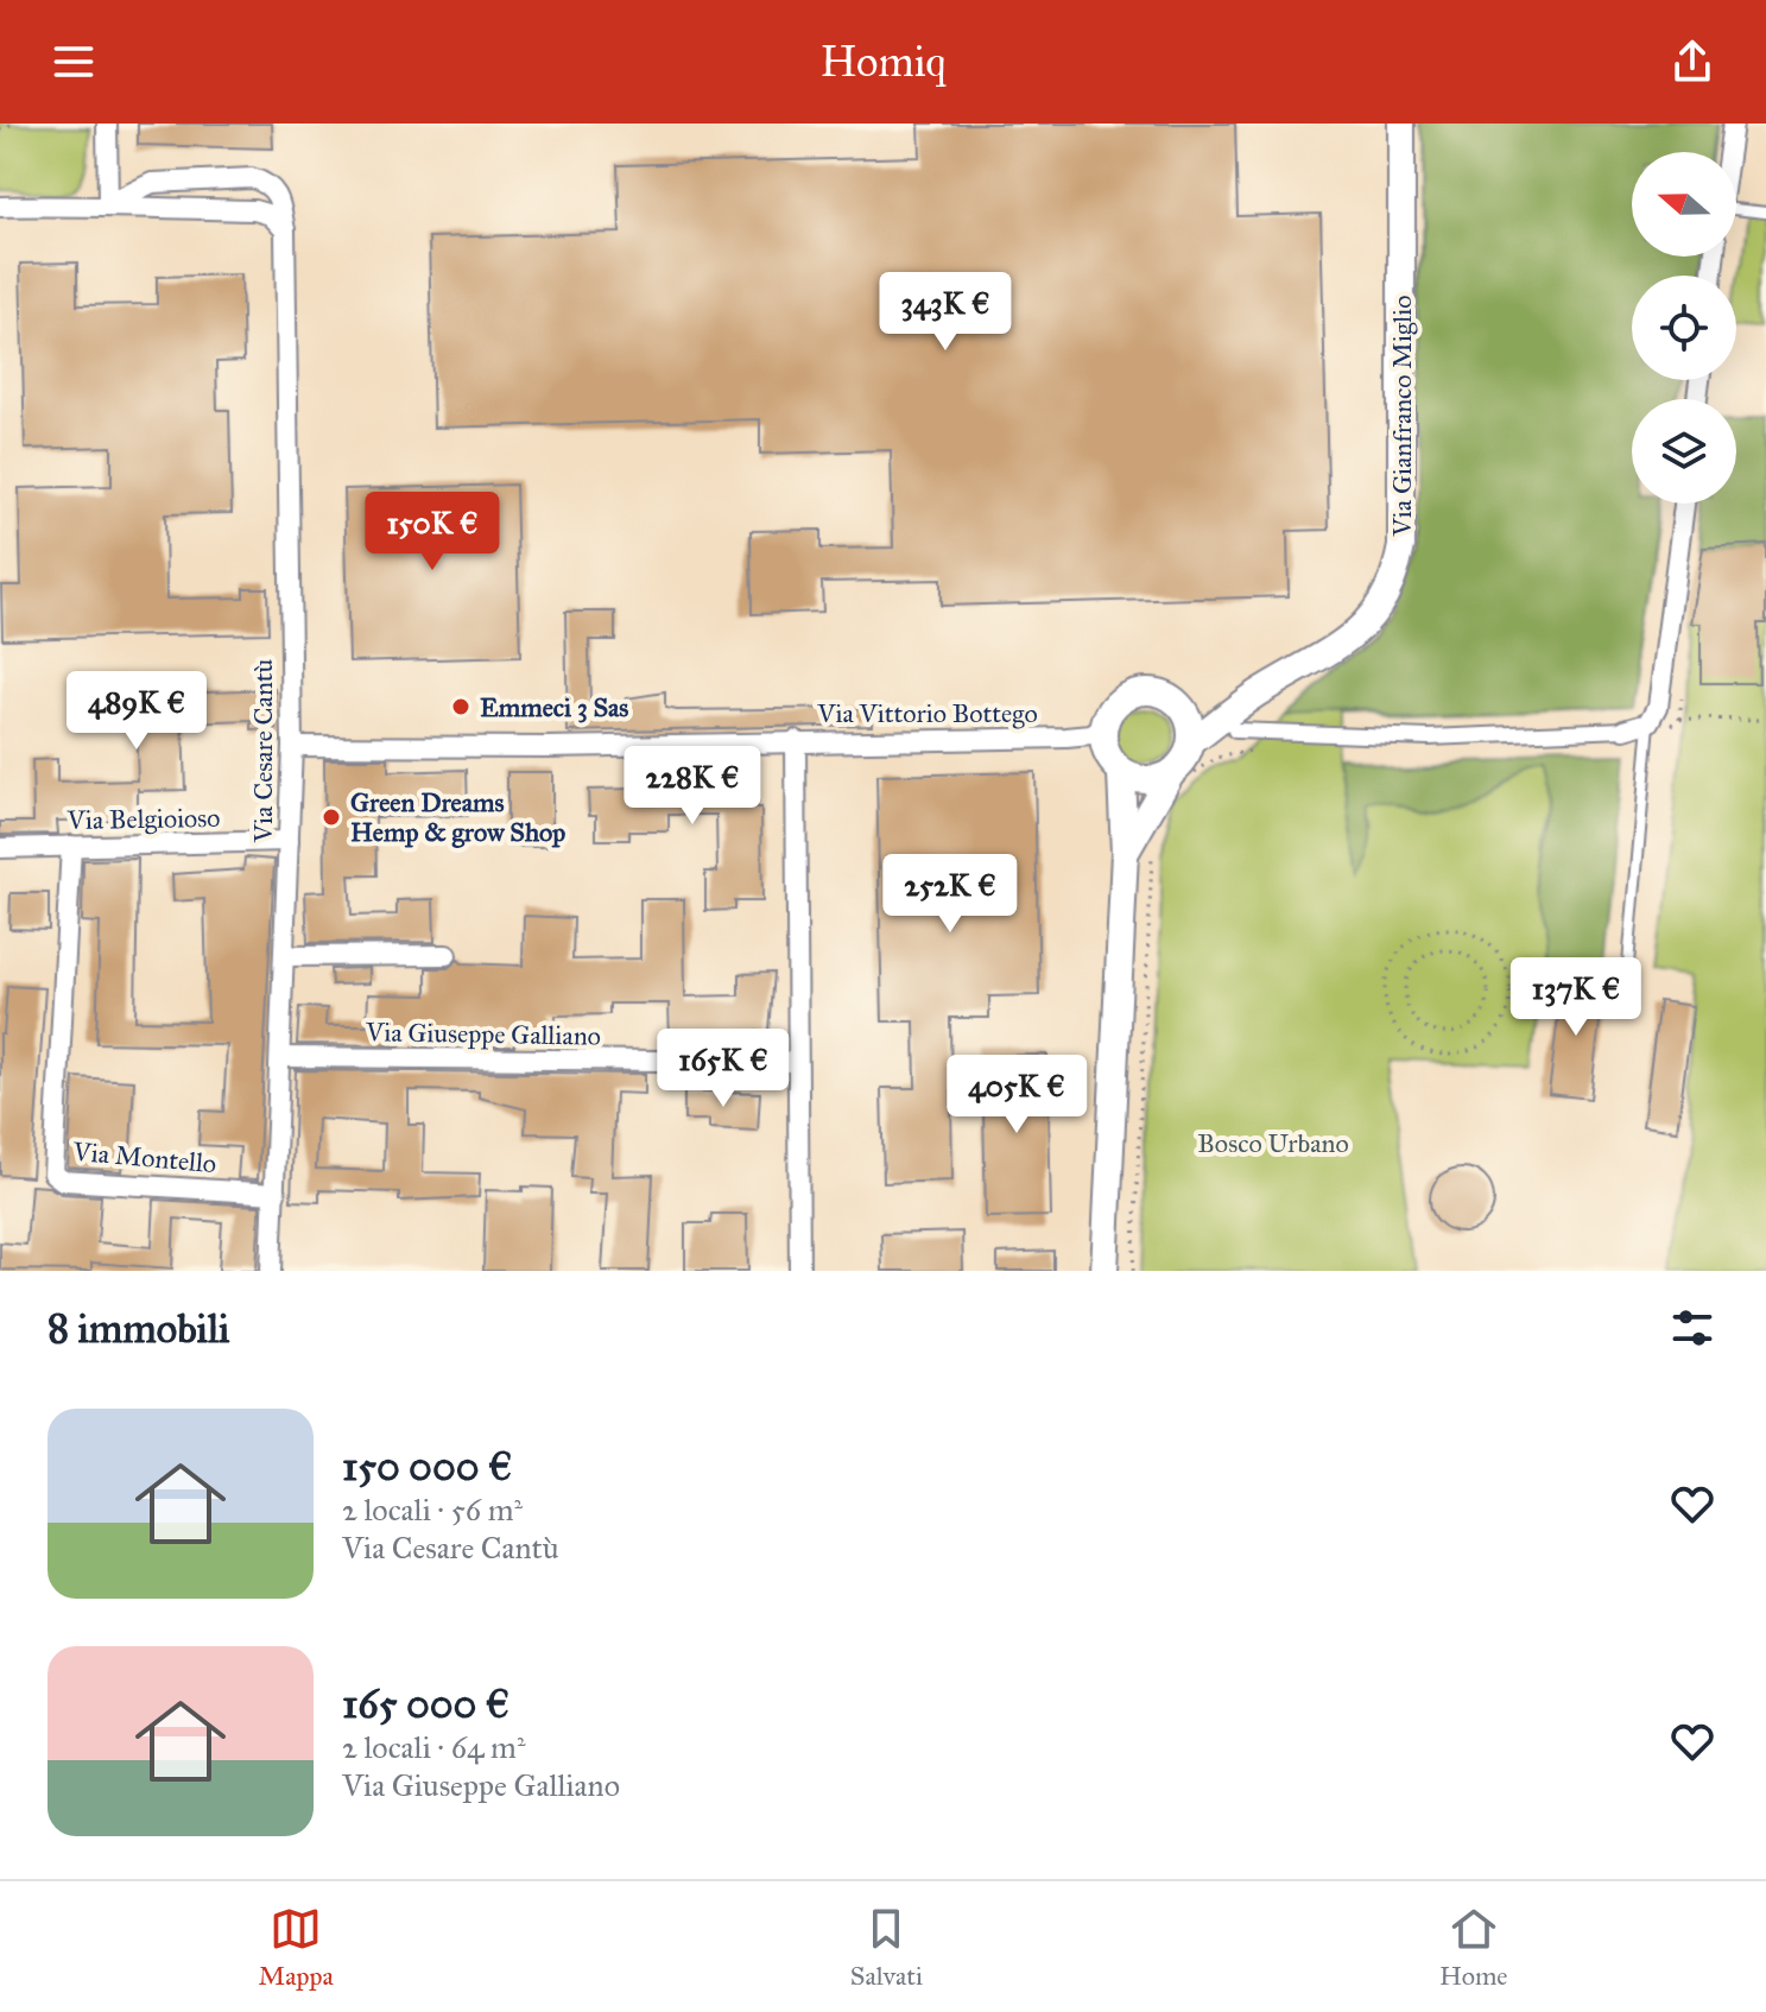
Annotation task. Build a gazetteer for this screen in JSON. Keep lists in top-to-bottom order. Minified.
{"streets":{"street":["Via Gianfranco Miglio","Via Vittorio Bottego","Via Cesare Cantù","Via Belgioioso","Via Giuseppe Galliano","Via Montello"]},"crossings":[["Via Gianfranco Miglio","Via Vittorio Bottego"],["Via Vittorio Bottego","Via Cesare Cantù"],["Via Cesare Cantù","Via Belgioioso"],["Via Cesare Cantù","Via Giuseppe Galliano"],["Via Cesare Cantù","Via Montello"],["Via Belgioioso","Via Montello"]],"parks":["Bosco Urbano"],"places":["Emmeci 3 Sas","Green Dreams Hemp & grow Shop"],"north":"left","page":{"header":"Homiq","price":["343K €","150K €","489K €","228K €","252K €","137K €","165K €","405K €"],"heading":"8 immobili","list":[{"name":"150 000 €","note":"2 locali · 56 m² · Via Cesare Cantù"},{"name":"165 000 €","note":"2 locali · 64 m² · Via Giuseppe Galliano"}],"tabs":["Mappa","Salvati","Home"]}}
